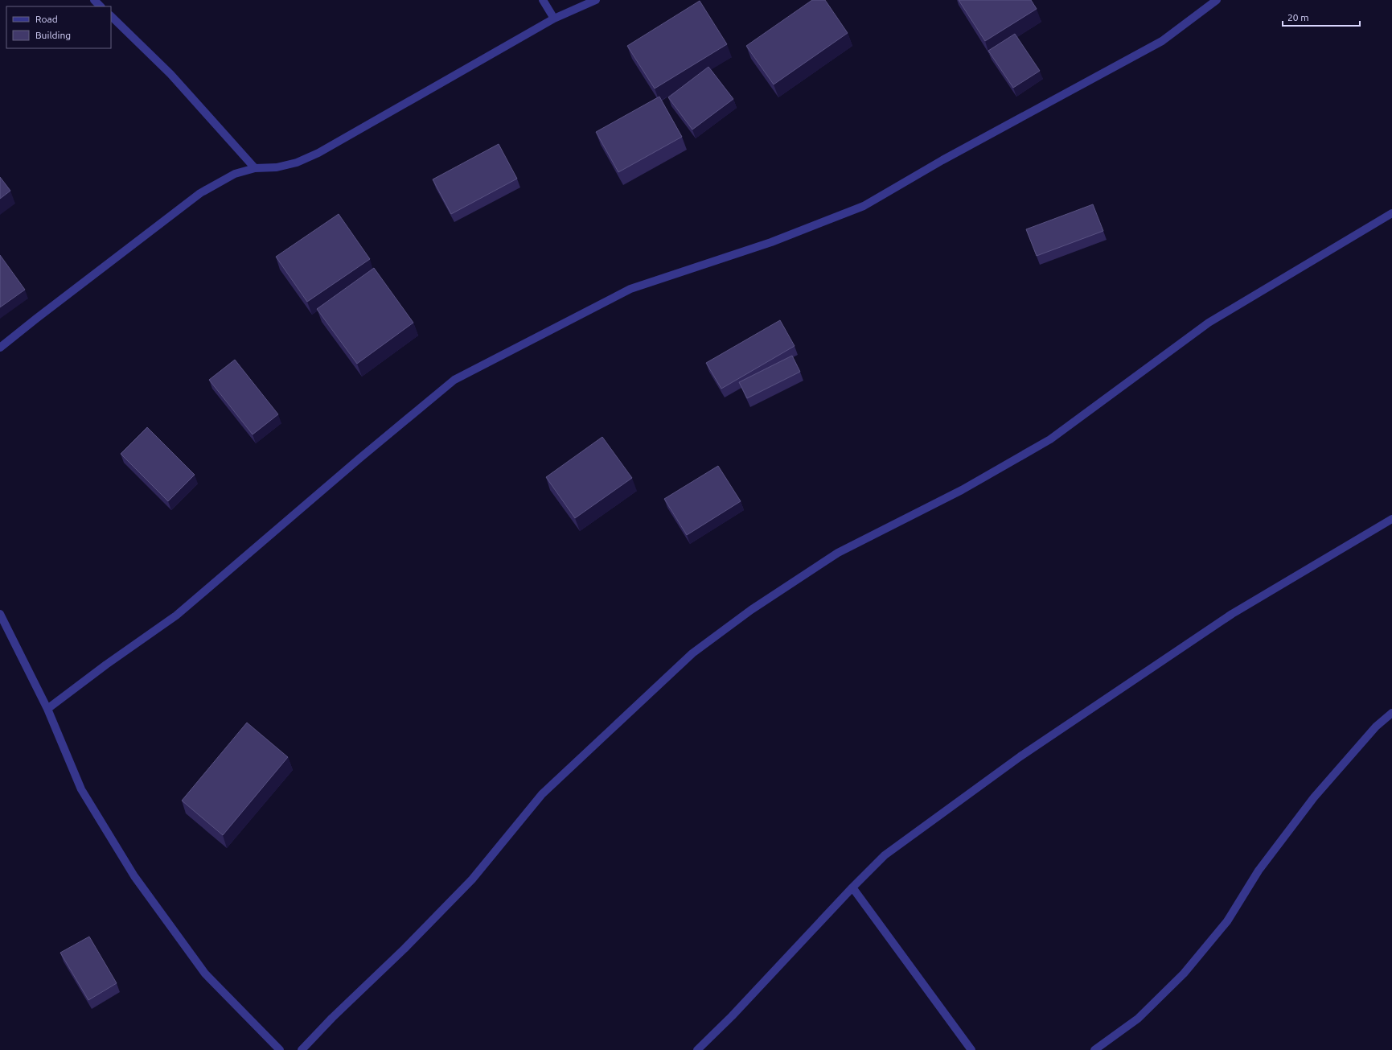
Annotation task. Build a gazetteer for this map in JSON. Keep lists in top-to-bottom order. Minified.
{"legend":["Road","Building"],"scale_bar":"20 m"}
